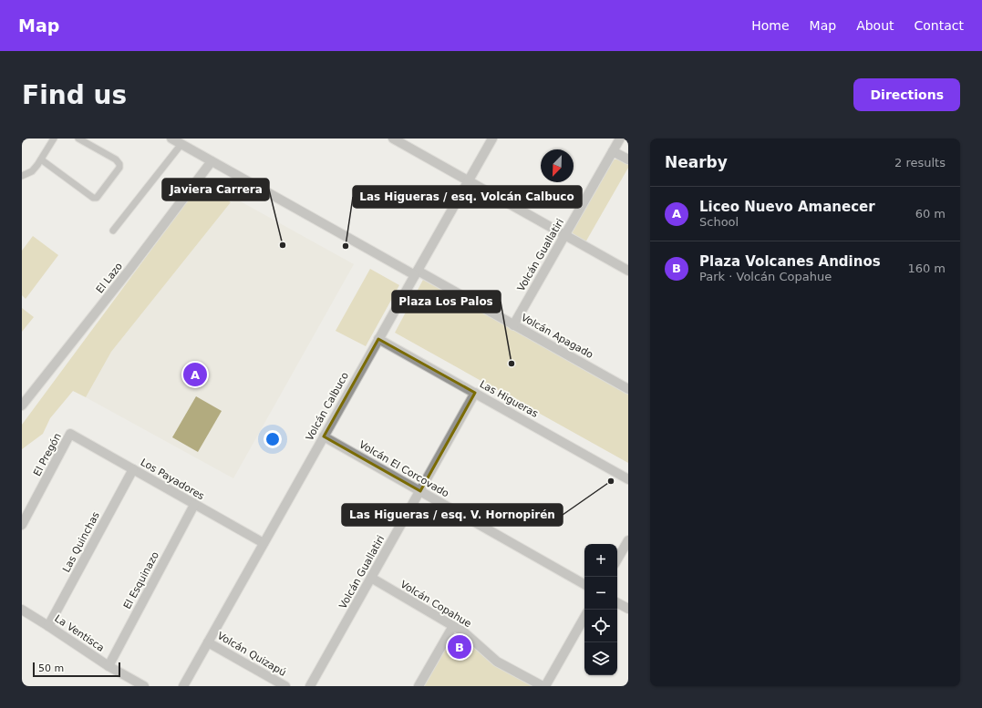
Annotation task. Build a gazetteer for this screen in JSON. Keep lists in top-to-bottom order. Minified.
{"streets":{"street":["Volcán Guallatiri","El Lazo","Volcán Apagado","Las Higueras","Volcán Calbuco","El Pregón","Volcán El Corcovado","Los Payadores","Las Quinchas","El Esquinazo","Volcán Copahue","La Ventisca","Volcán Quizapú"]},"crossings":[["Volcán Guallatiri","Volcán Apagado"],["Volcán Guallatiri","Las Higueras"],["Volcán Guallatiri","Volcán El Corcovado"],["Volcán Guallatiri","Volcán Copahue"],["Volcán Apagado","Volcán Calbuco"],["Las Higueras","Volcán Calbuco"],["Volcán Calbuco","Volcán El Corcovado"],["Volcán Calbuco","Los Payadores"],["Volcán Calbuco","Volcán Quizapú"],["El Pregón","Los Payadores"],["Los Payadores","Las Quinchas"],["Los Payadores","El Esquinazo"],["Las Quinchas","La Ventisca"],["El Esquinazo","La Ventisca"]],"places":["Javiera Carrera","Las Higueras / esq. Volcán Calbuco","Plaza Los Palos","Las Higueras / esq. V. Hornopirén"],"scale_bar":"50 m","north":"bottom left","page":{"header":"Map","nav":["Home","Map","About","Contact"],"buttons":"Directions","title":"Find us","heading":["Nearby","2 results"],"list":[{"mark":"A","name":"Liceo Nuevo Amanecer","note":"School","value":"60 m"},{"mark":"B","name":"Plaza Volcanes Andinos","note":"Park · Volcán Copahue","value":"160 m"}],"pins":["A","B"],"map_buttons":["+","−"],"scale":"50 m"}}
